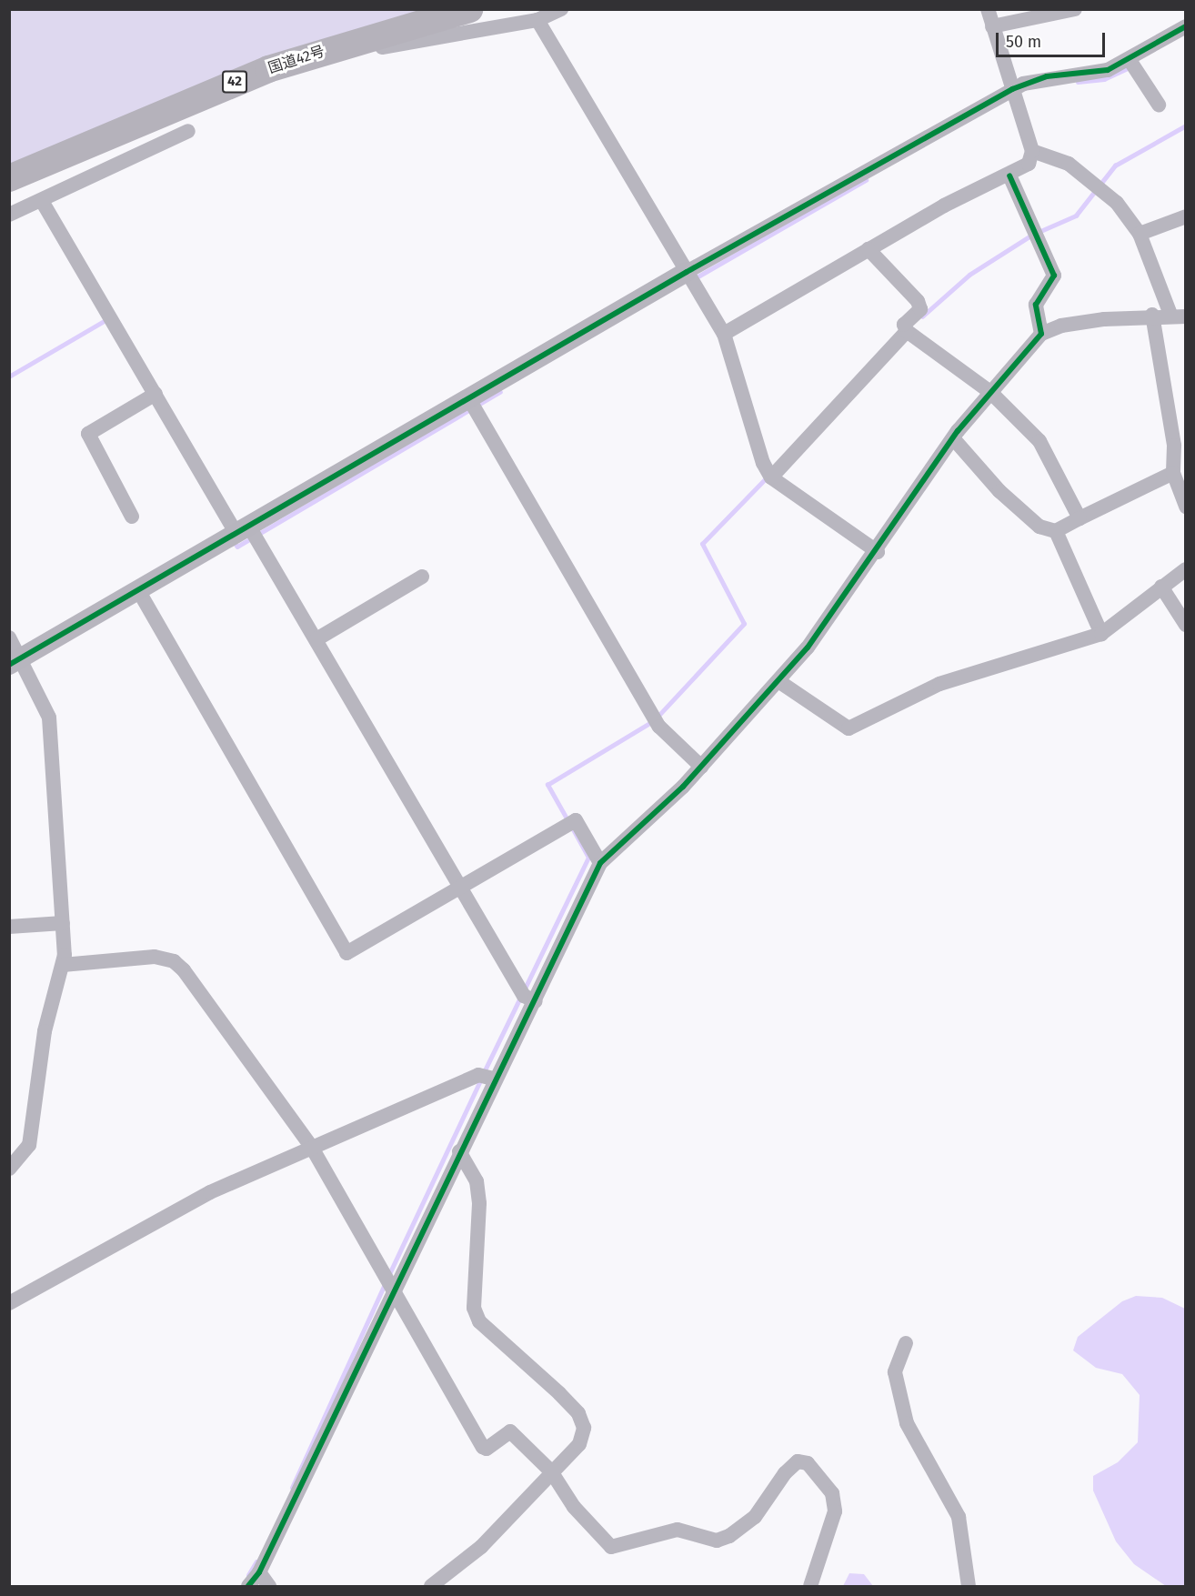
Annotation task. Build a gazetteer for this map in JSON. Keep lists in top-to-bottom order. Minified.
{"streets":{"highway":["国道42号","42"]},"scale_bar":"50 m"}
